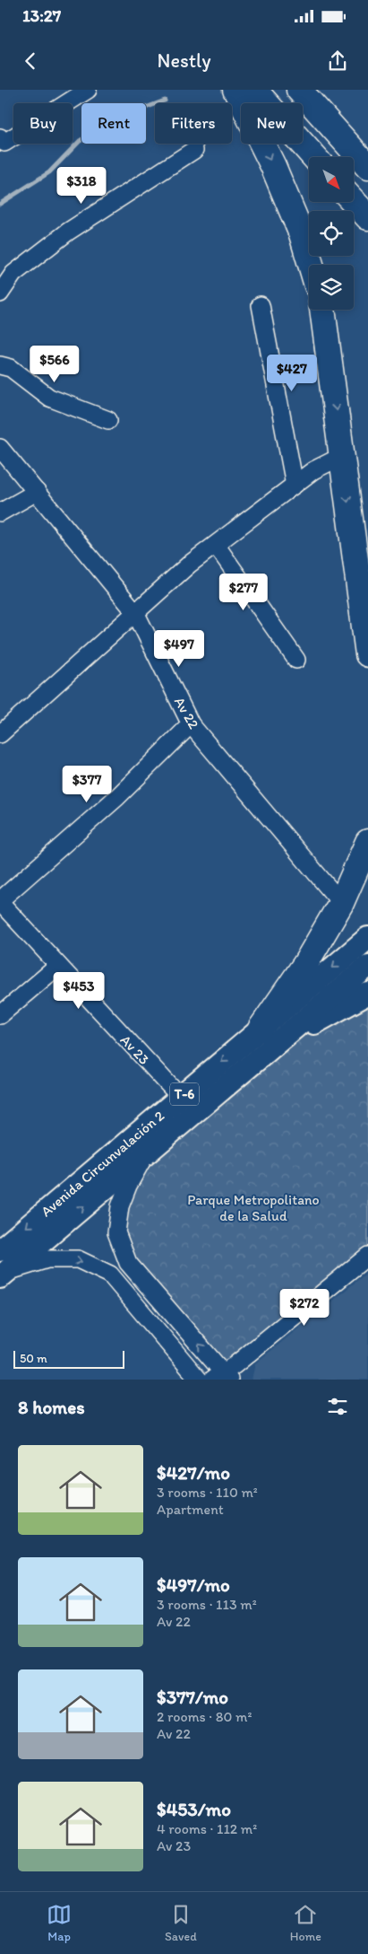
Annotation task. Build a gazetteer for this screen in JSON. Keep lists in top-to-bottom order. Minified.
{"streets":{"main road":["T-6","Avenida Circunvalación 2"],"street":["Av 22","Av 23"]},"crossings":[["Av 23","Avenida Circunvalación 2"]],"parks":["Parque Metropolitano de la Salud"],"scale_bar":"50 m","north":"bottom right","page":{"status":"13:27","header":"Nestly","chip":["Buy","Rent","Filters","New"],"price":["$318","$566","$427","$277","$497","$377","$453","$272"],"scale":"50 m","heading":"8 homes","list":[{"name":"$427/mo","note":"3 rooms · 110 m² · Apartment"},{"name":"$497/mo","note":"3 rooms · 113 m² · Av 22"},{"name":"$377/mo","note":"2 rooms · 80 m² · Av 22"},{"name":"$453/mo","note":"4 rooms · 112 m² · Av 23"}],"tabs":["Map","Saved","Home"]}}
